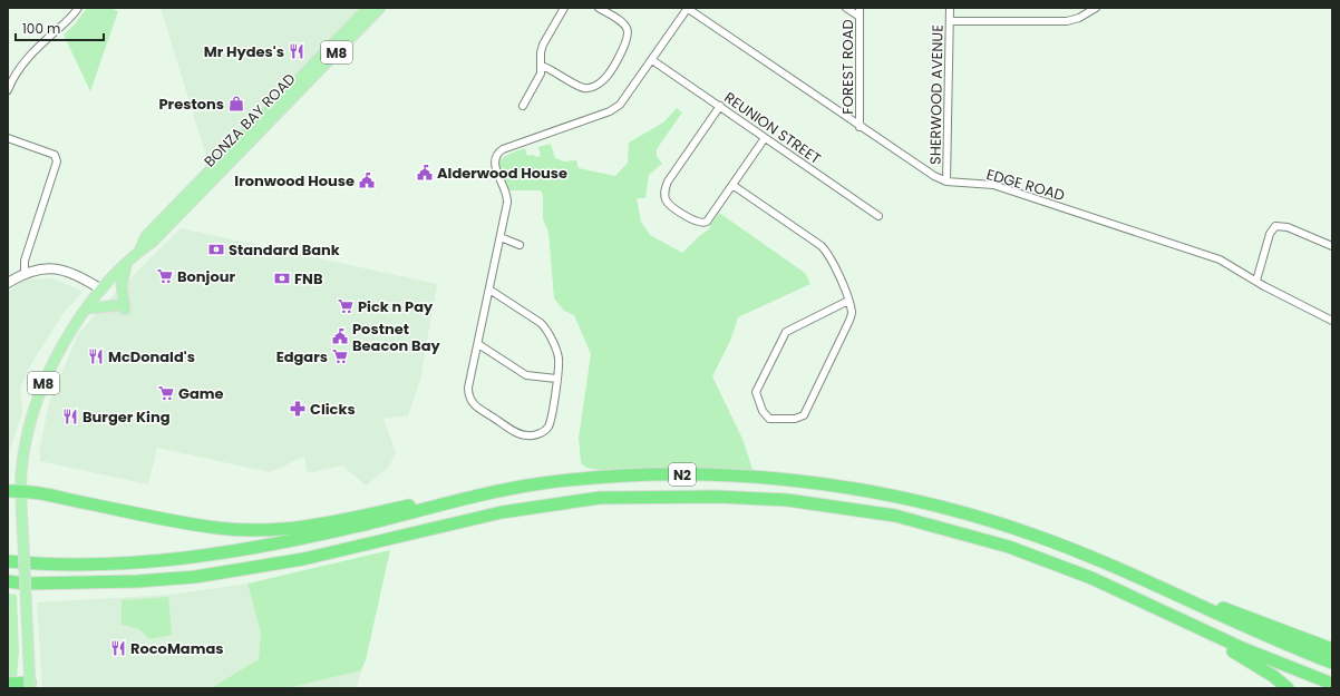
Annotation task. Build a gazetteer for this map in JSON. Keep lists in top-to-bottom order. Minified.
{"streets":{"highway":["N2"],"main road":["M8","BONZA BAY ROAD"],"street":["FOREST ROAD","SHERWOOD AVENUE","REUNION STREET","EDGE ROAD"]},"crossings":[["FOREST ROAD","EDGE ROAD"],["SHERWOOD AVENUE","EDGE ROAD"]],"places":{"restaurant":["Mr Hydes's","McDonald's","Burger King","RocoMamas"],"shop":["Prestons"],"public building":["Alderwood House","Ironwood House","Postnet Beacon Bay"],"bank":["Standard Bank","FNB"],"supermarket":["Bonjour","Pick n Pay","Edgars","Game"],"pharmacy":["Clicks"]},"scale_bar":"100 m"}
